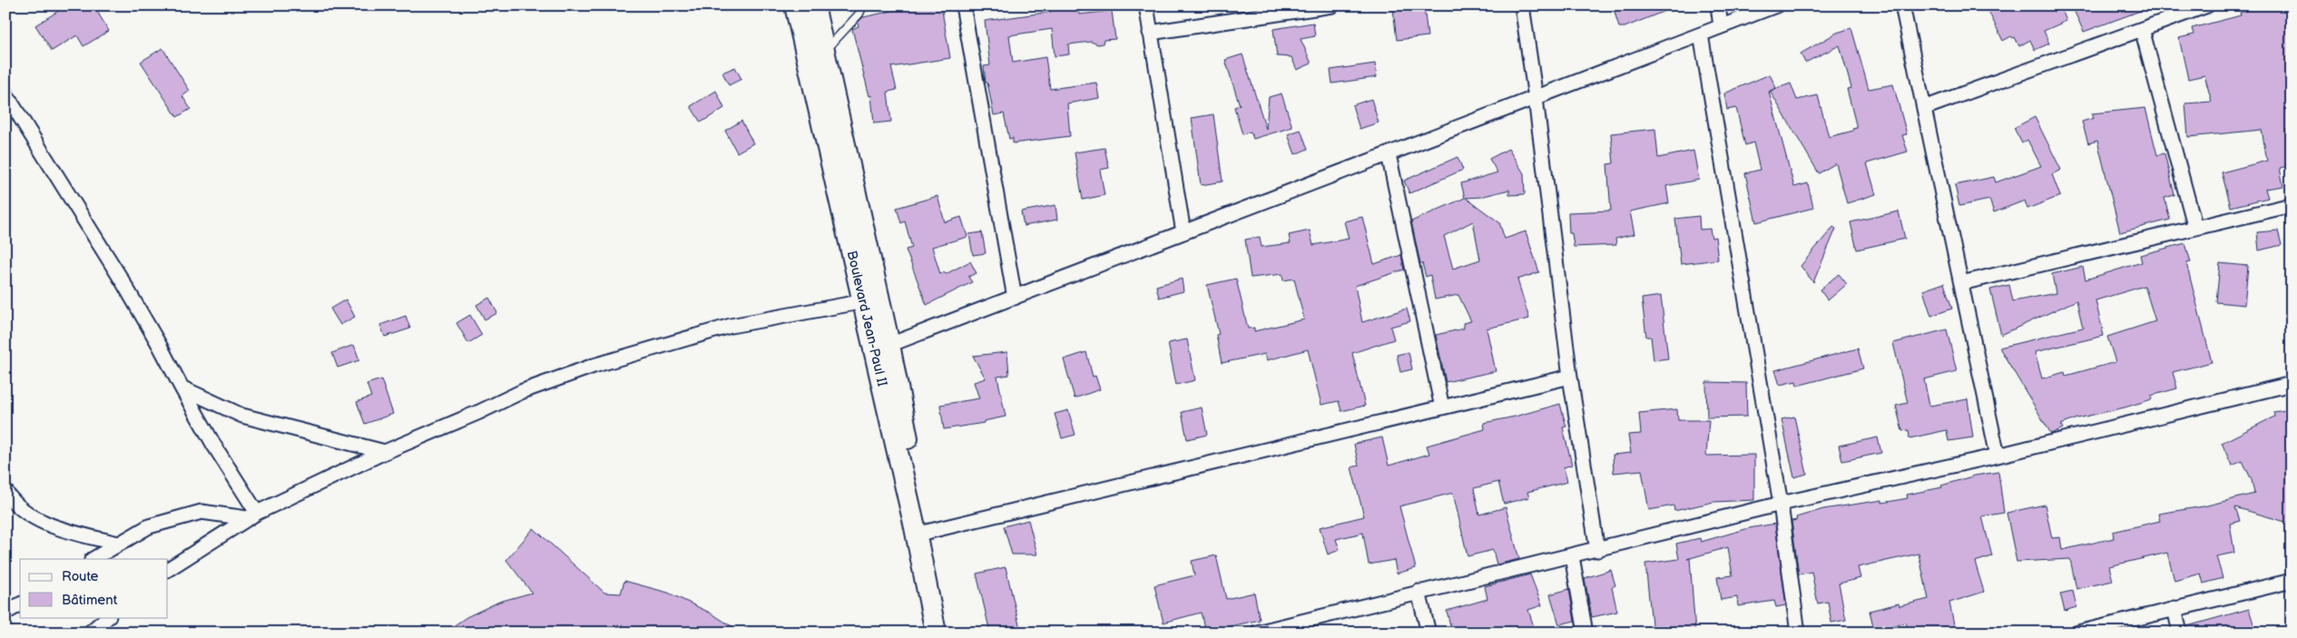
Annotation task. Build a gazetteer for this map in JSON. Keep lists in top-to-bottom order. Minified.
{"streets":{"main road":["Boulevard Jean-Paul II"]},"legend":["Route","Bâtiment"]}
